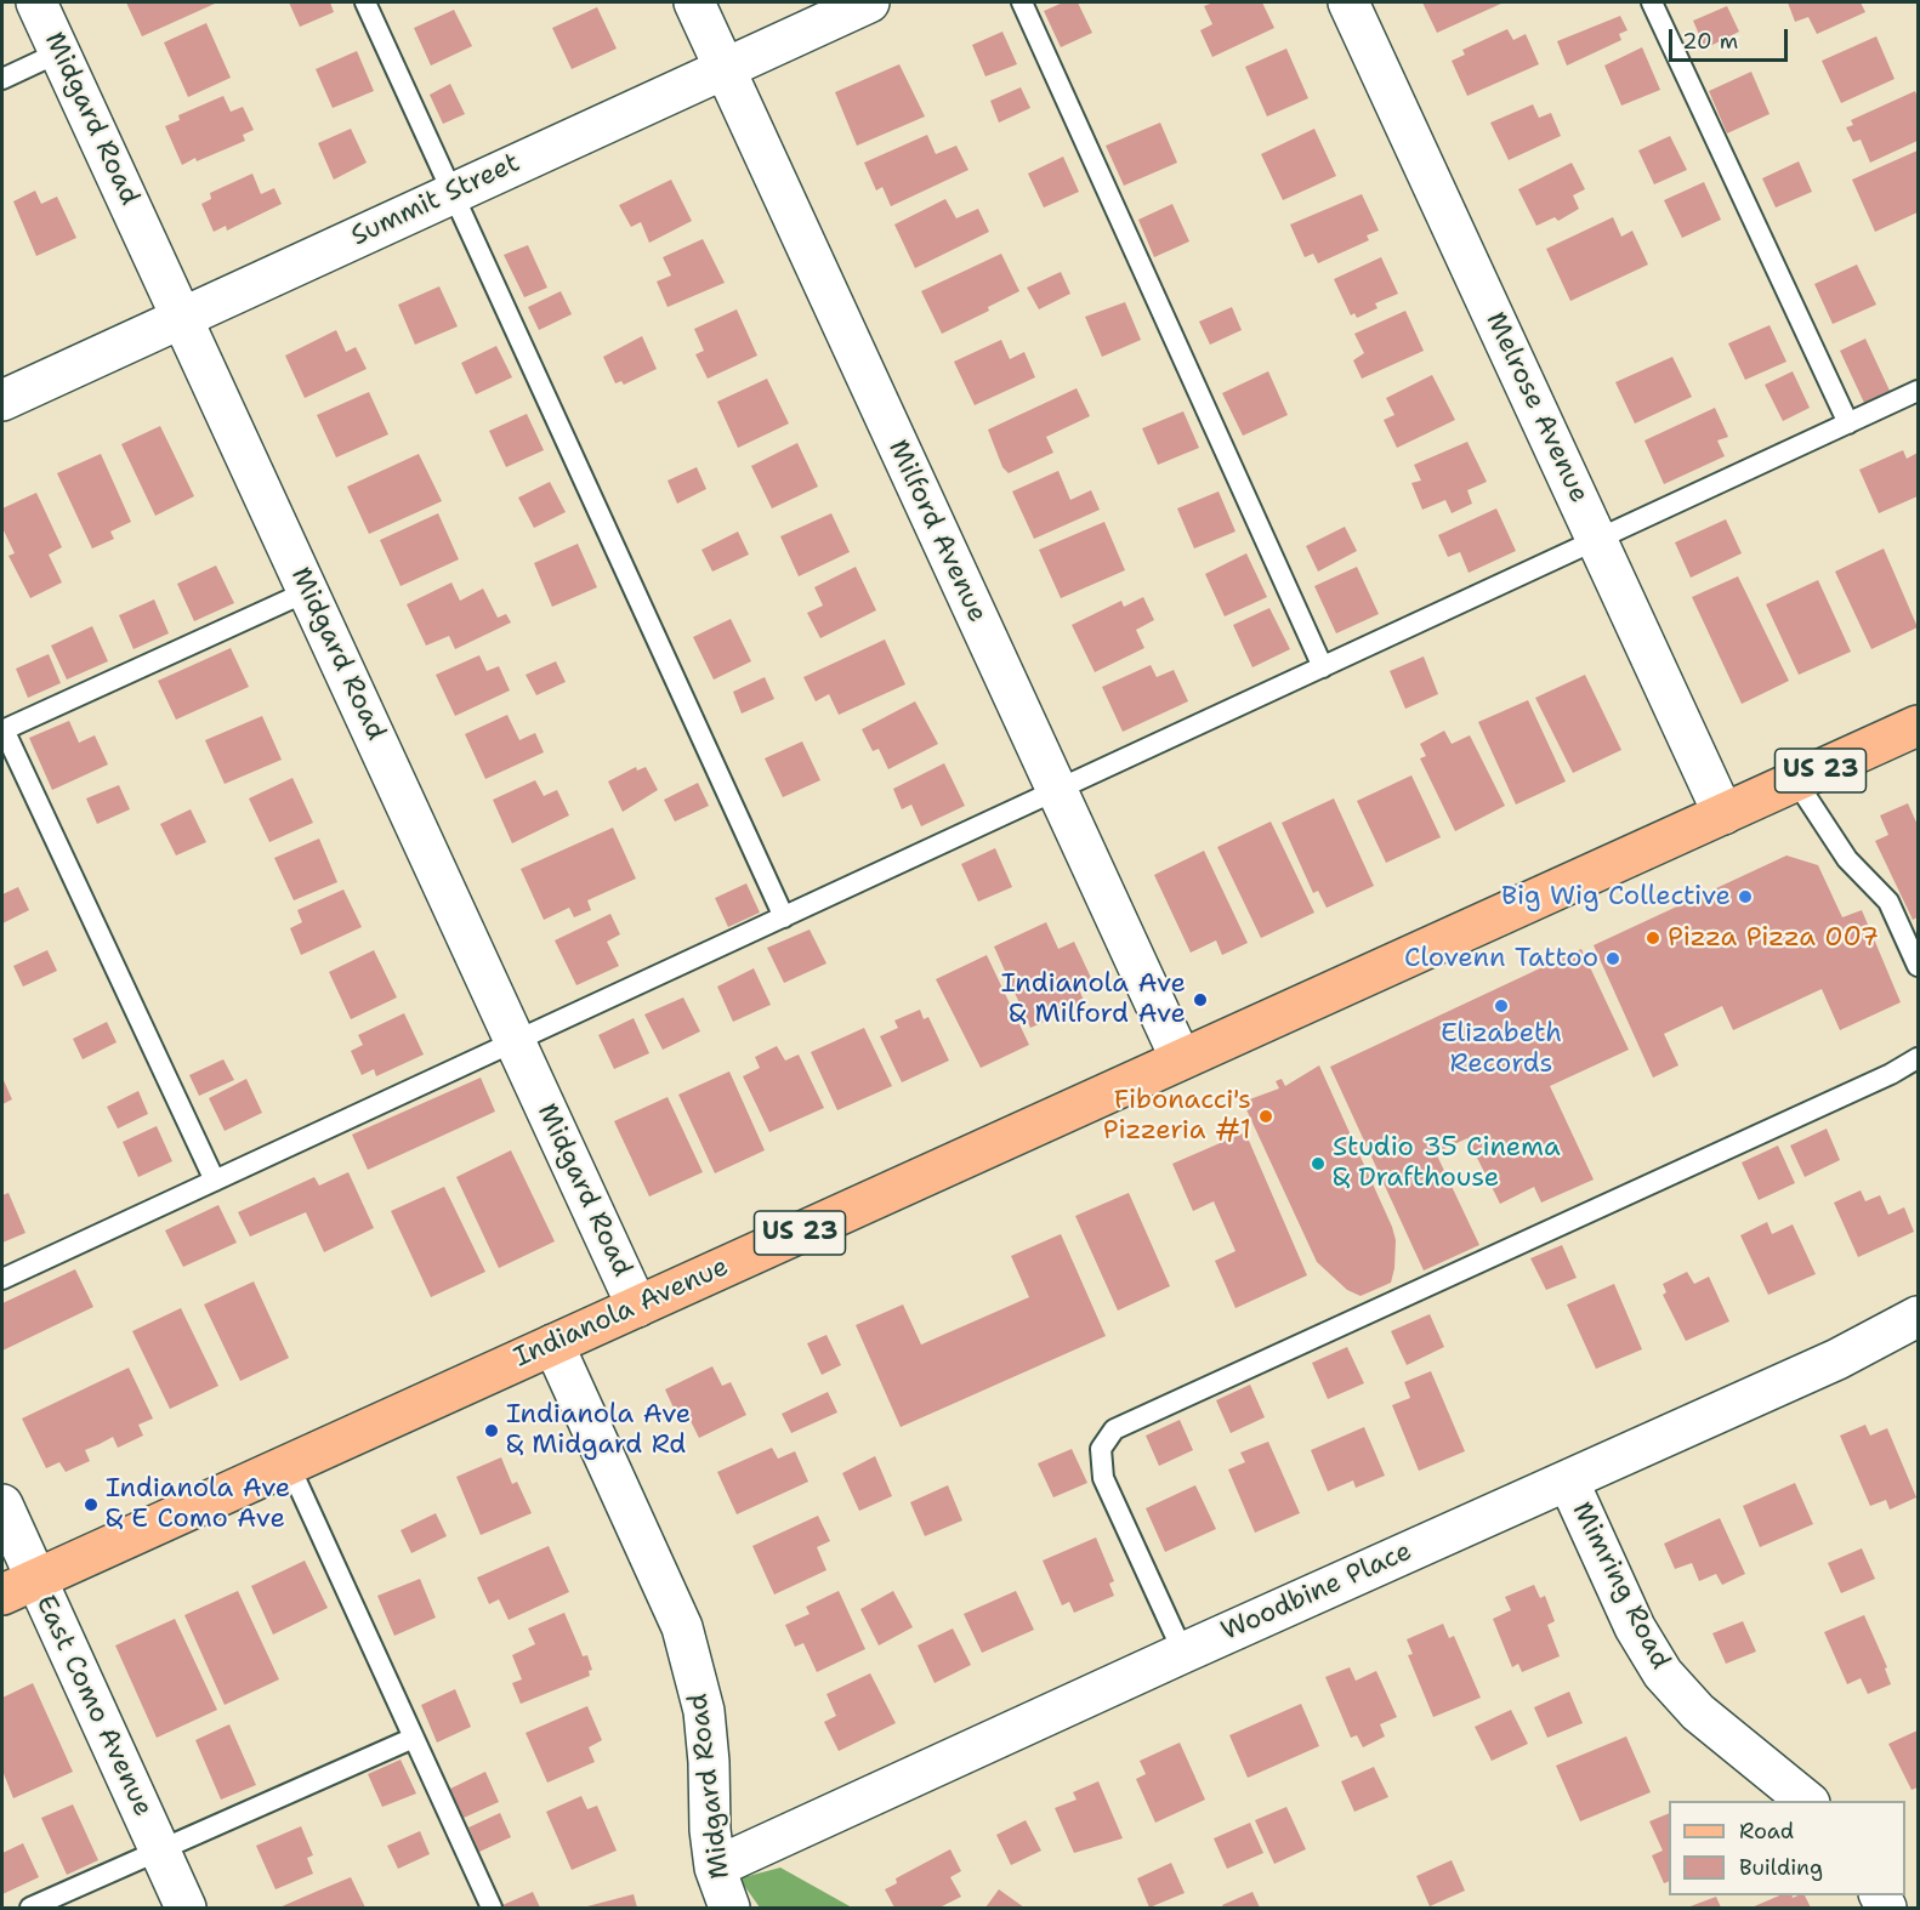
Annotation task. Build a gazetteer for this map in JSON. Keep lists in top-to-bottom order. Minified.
{"streets":{"main road":["US 23","Indianola Avenue"],"street":["Midgard Road","Summit Street","Melrose Avenue","Milford Avenue","Mimring Road","Woodbine Place","East Como Avenue"]},"crossings":[["Midgard Road","Summit Street"],["Midgard Road","Indianola Avenue"],["Midgard Road","Woodbine Place"],["Summit Street","Milford Avenue"],["Melrose Avenue","Indianola Avenue"],["Milford Avenue","Indianola Avenue"],["Indianola Avenue","East Como Avenue"],["Mimring Road","Woodbine Place"]],"places":["Big Wig Collective","Pizza Pizza 007","Clovenn Tattoo","Indianola Ave & Milford Ave","Elizabeth Records","Fibonacci's Pizzeria #1","Studio 35 Cinema & Drafthouse","Indianola Ave & Midgard Rd","Indianola Ave & E Como Ave"],"legend":["Road","Building"],"scale_bar":"20 m"}
